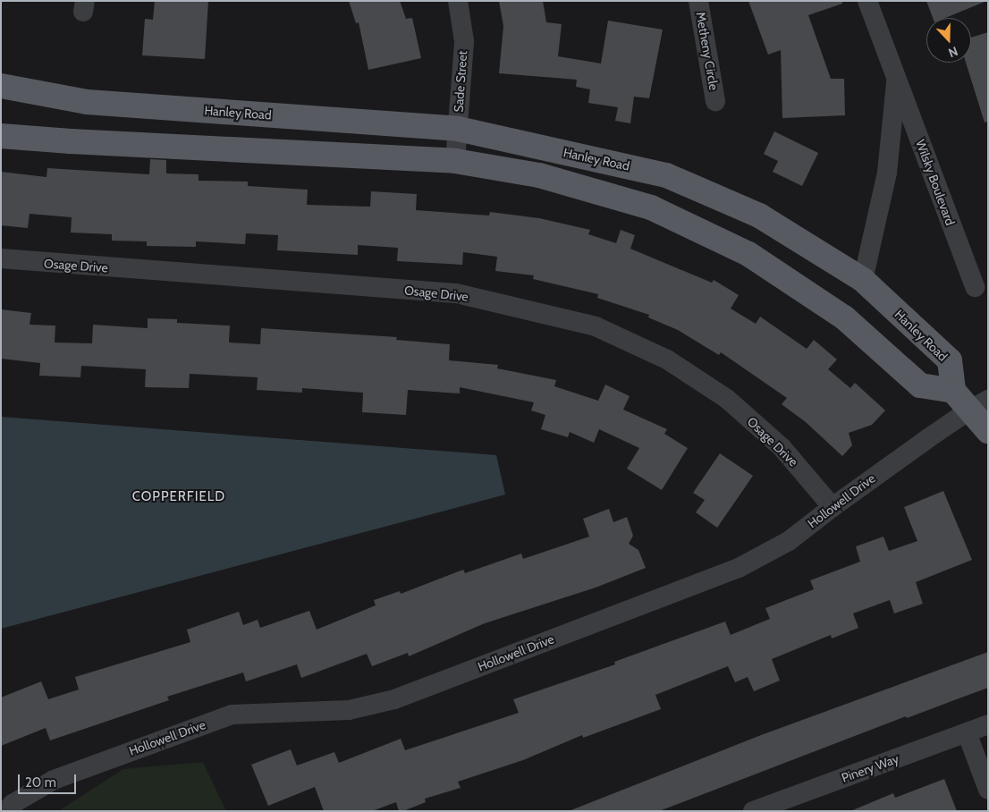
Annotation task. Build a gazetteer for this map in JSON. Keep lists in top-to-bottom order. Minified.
{"streets":{"main road":["Hanley Road"],"street":["Metheny Circle","Sade Street","Wilsky Boulevard","Osage Drive","Hollowell Drive","Pinery Way"]},"crossings":[["Sade Street","Hanley Road"],["Hanley Road","Wilsky Boulevard"],["Osage Drive","Hollowell Drive"]],"districts":["COPPERFIELD"],"scale_bar":"20 m","north":"bottom"}
